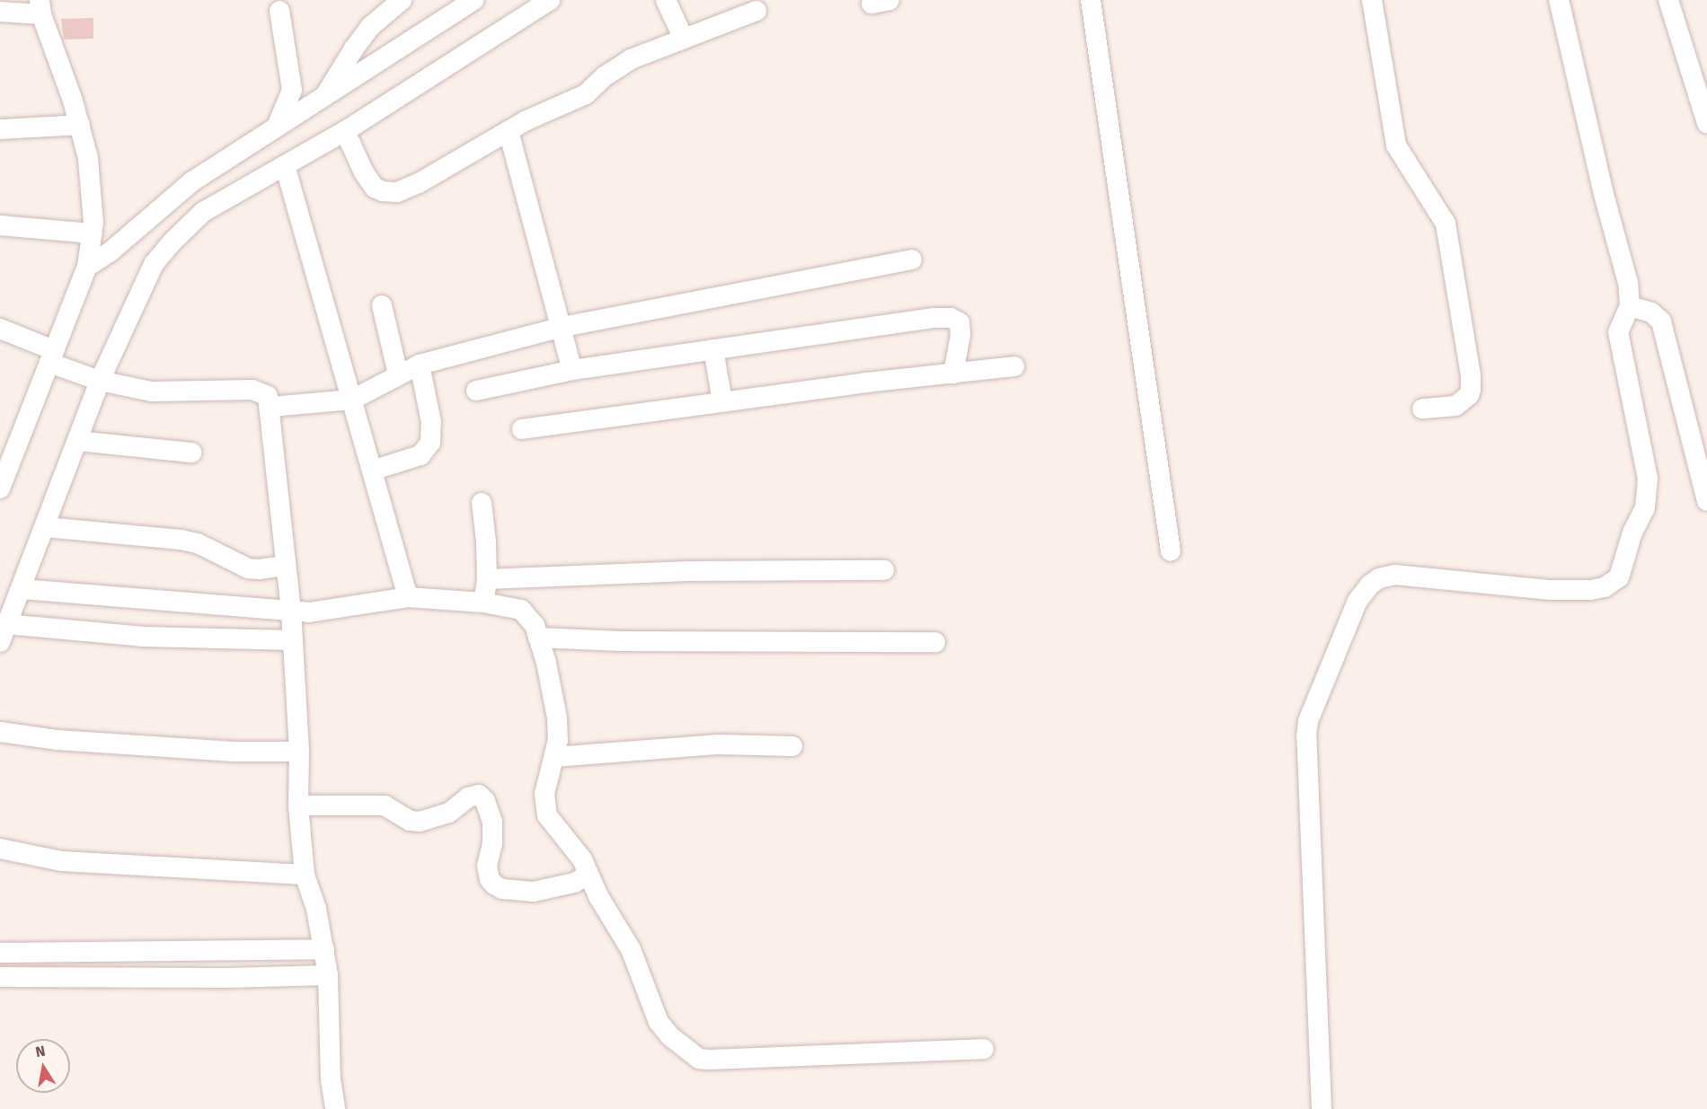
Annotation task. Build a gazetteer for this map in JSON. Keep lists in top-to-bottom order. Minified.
{"north":"top"}
